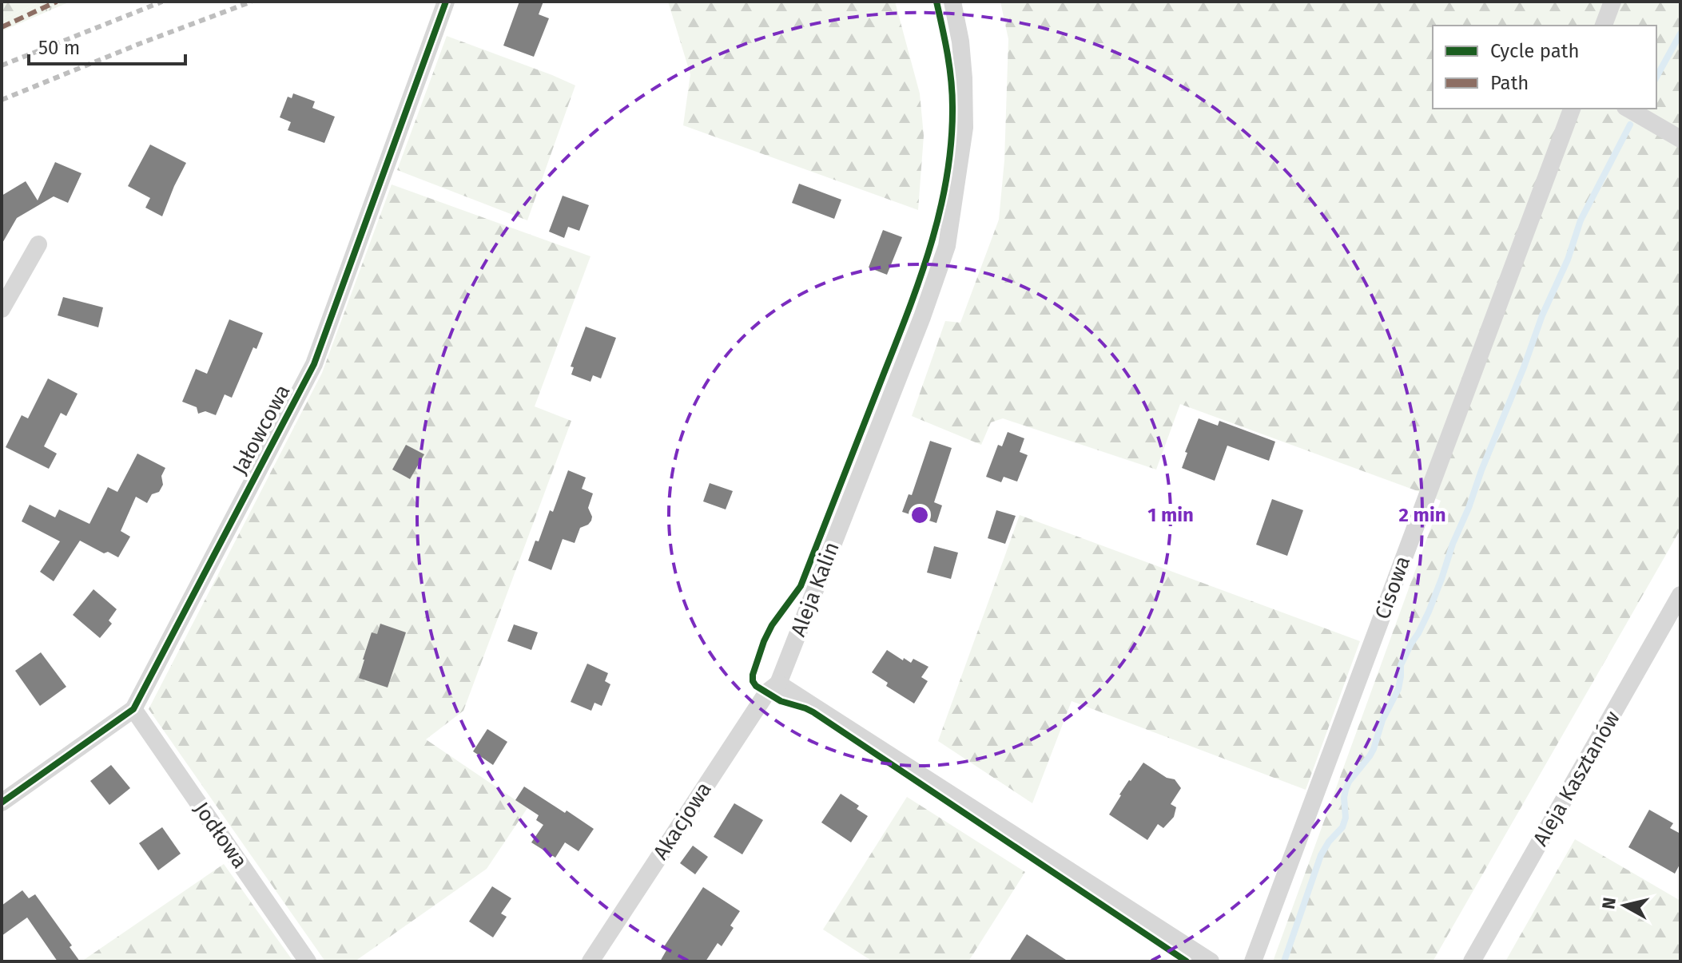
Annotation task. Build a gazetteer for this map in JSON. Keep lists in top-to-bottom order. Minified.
{"streets":{"street":["Jałowcowa","Cisowa","Aleja Kalin","Aleja Kasztanów","Akacjowa","Jodłowa"]},"crossings":[["Jałowcowa","Jodłowa"],["Aleja Kalin","Akacjowa"]],"legend":["Cycle path","Path"],"scale_bar":"50 m","north":"left","rings":["1 min","2 min"]}
